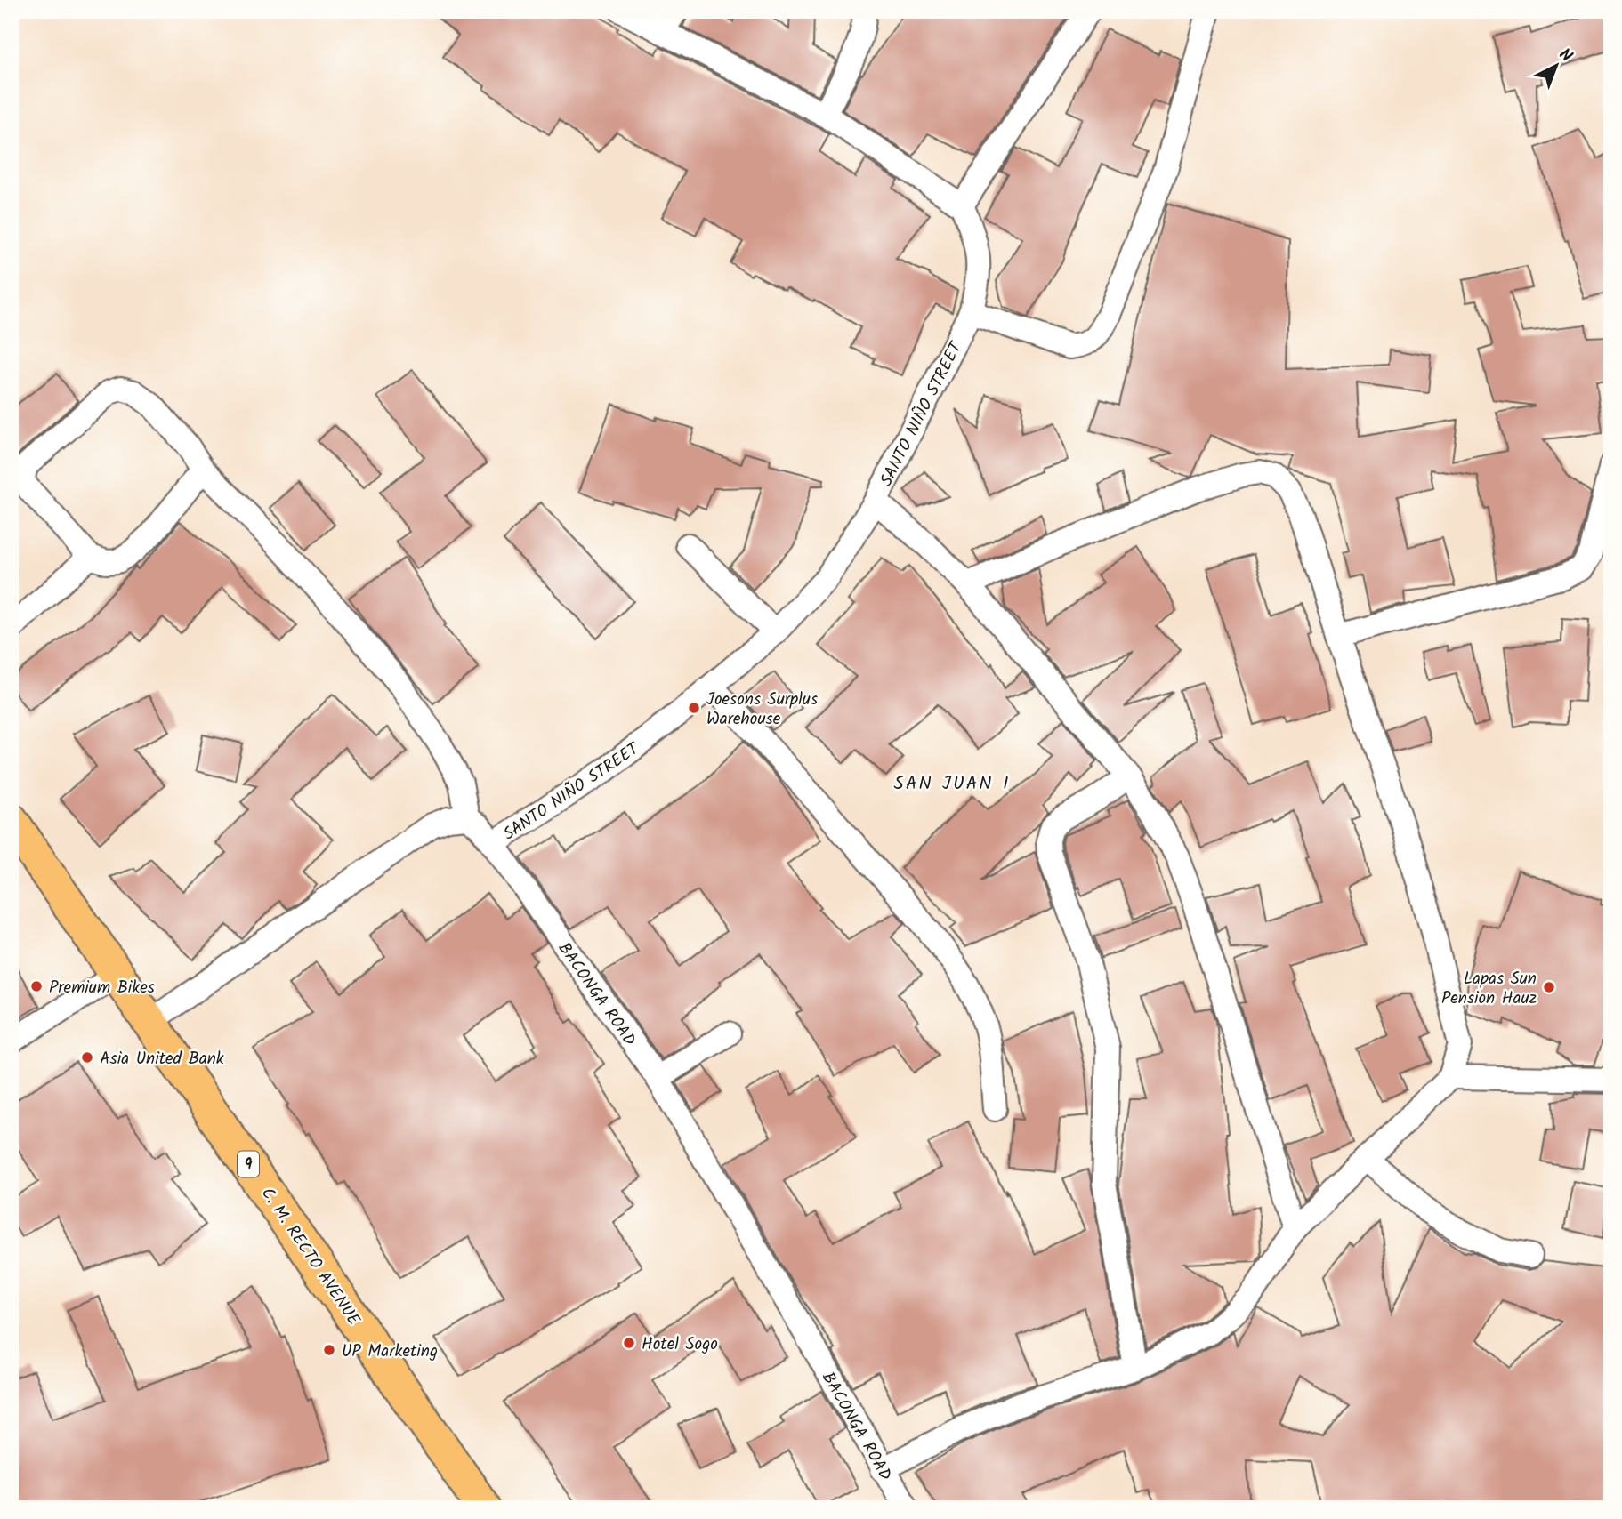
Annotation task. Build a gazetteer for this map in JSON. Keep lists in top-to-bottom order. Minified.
{"streets":{"highway":["9","C. M. RECTO AVENUE"],"street":["SANTO NIÑO STREET","BACONGA ROAD"]},"crossings":[["SANTO NIÑO STREET","BACONGA ROAD"]],"districts":["SAN JUAN I"],"places":["Joesons Surplus Warehouse","Premium Bikes","Lapas Sun Pension Hauz","Asia United Bank","Hotel Sogo","UP Marketing"],"north":"top right"}
